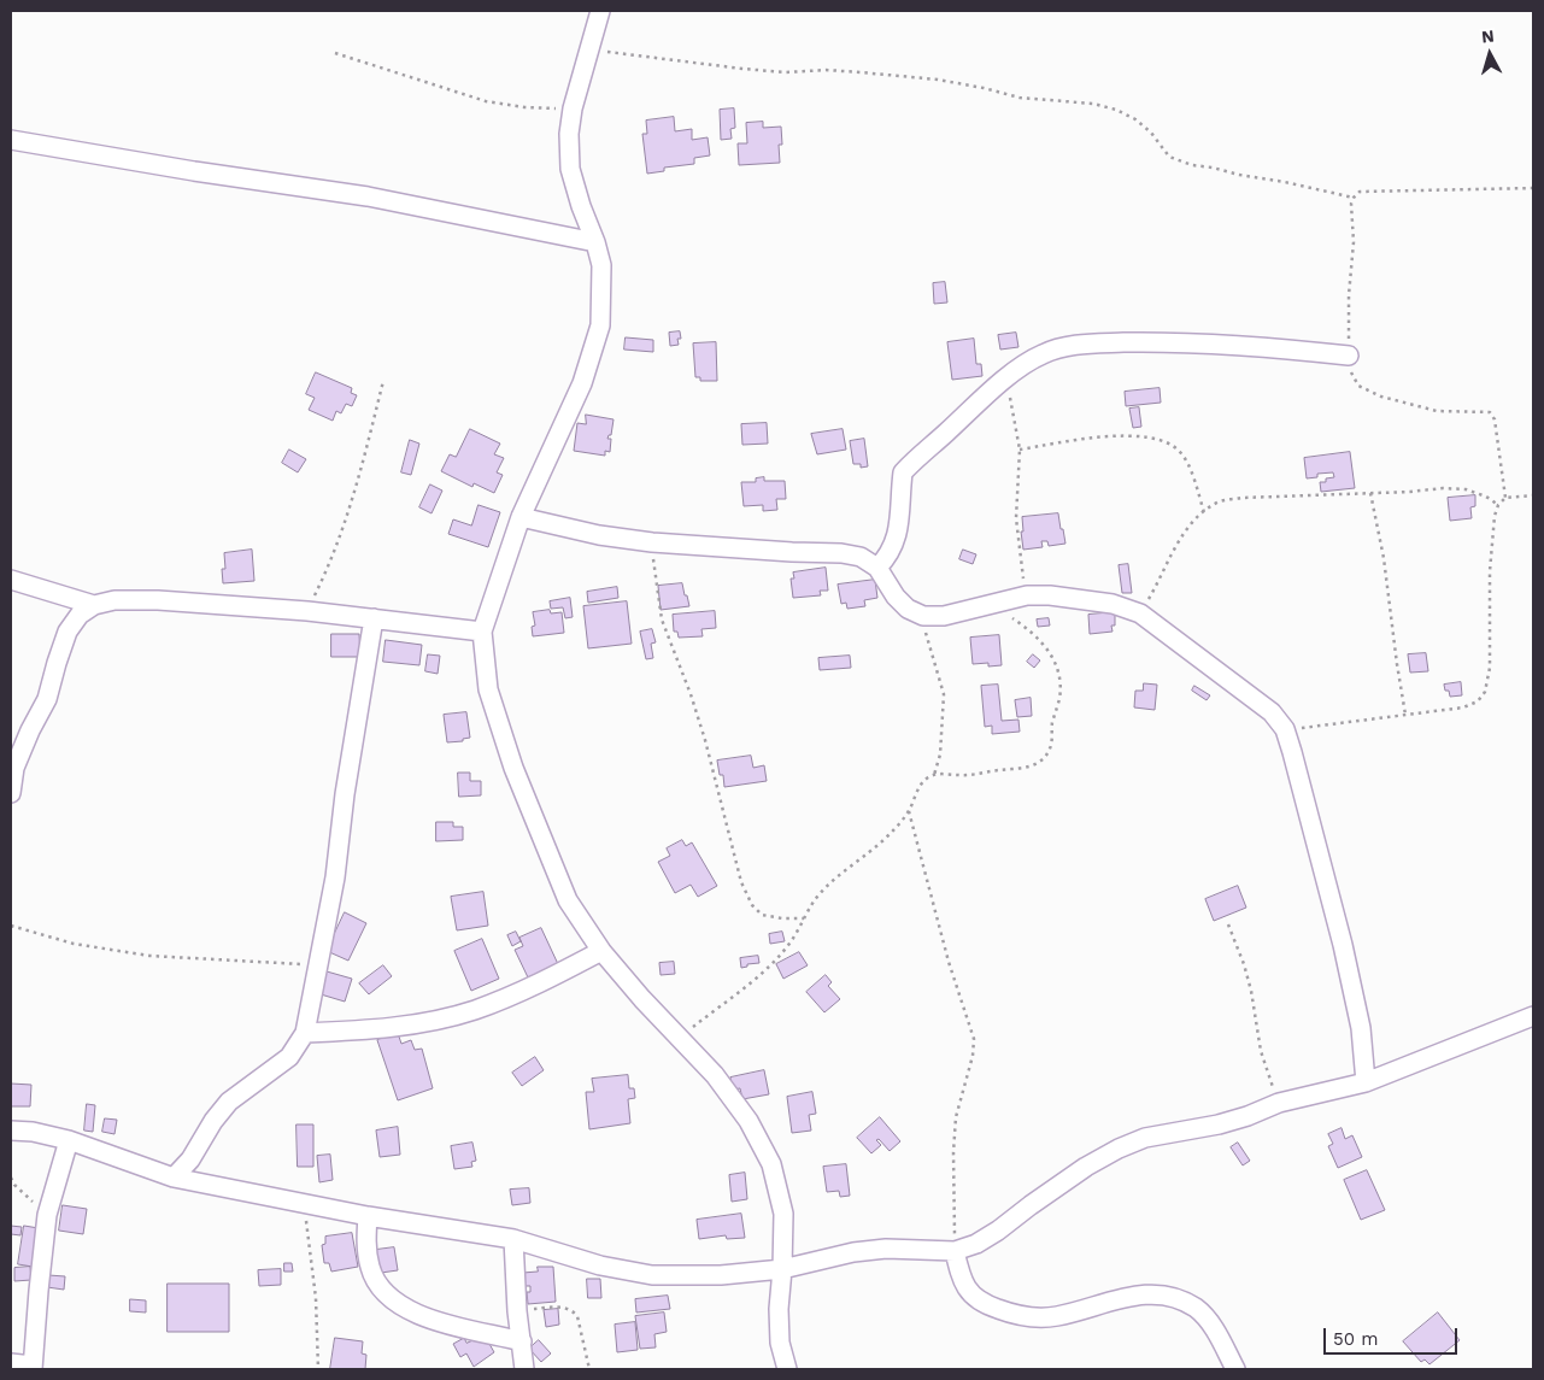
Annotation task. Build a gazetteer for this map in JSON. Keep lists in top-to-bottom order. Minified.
{"scale_bar":"50 m","north":"top"}
